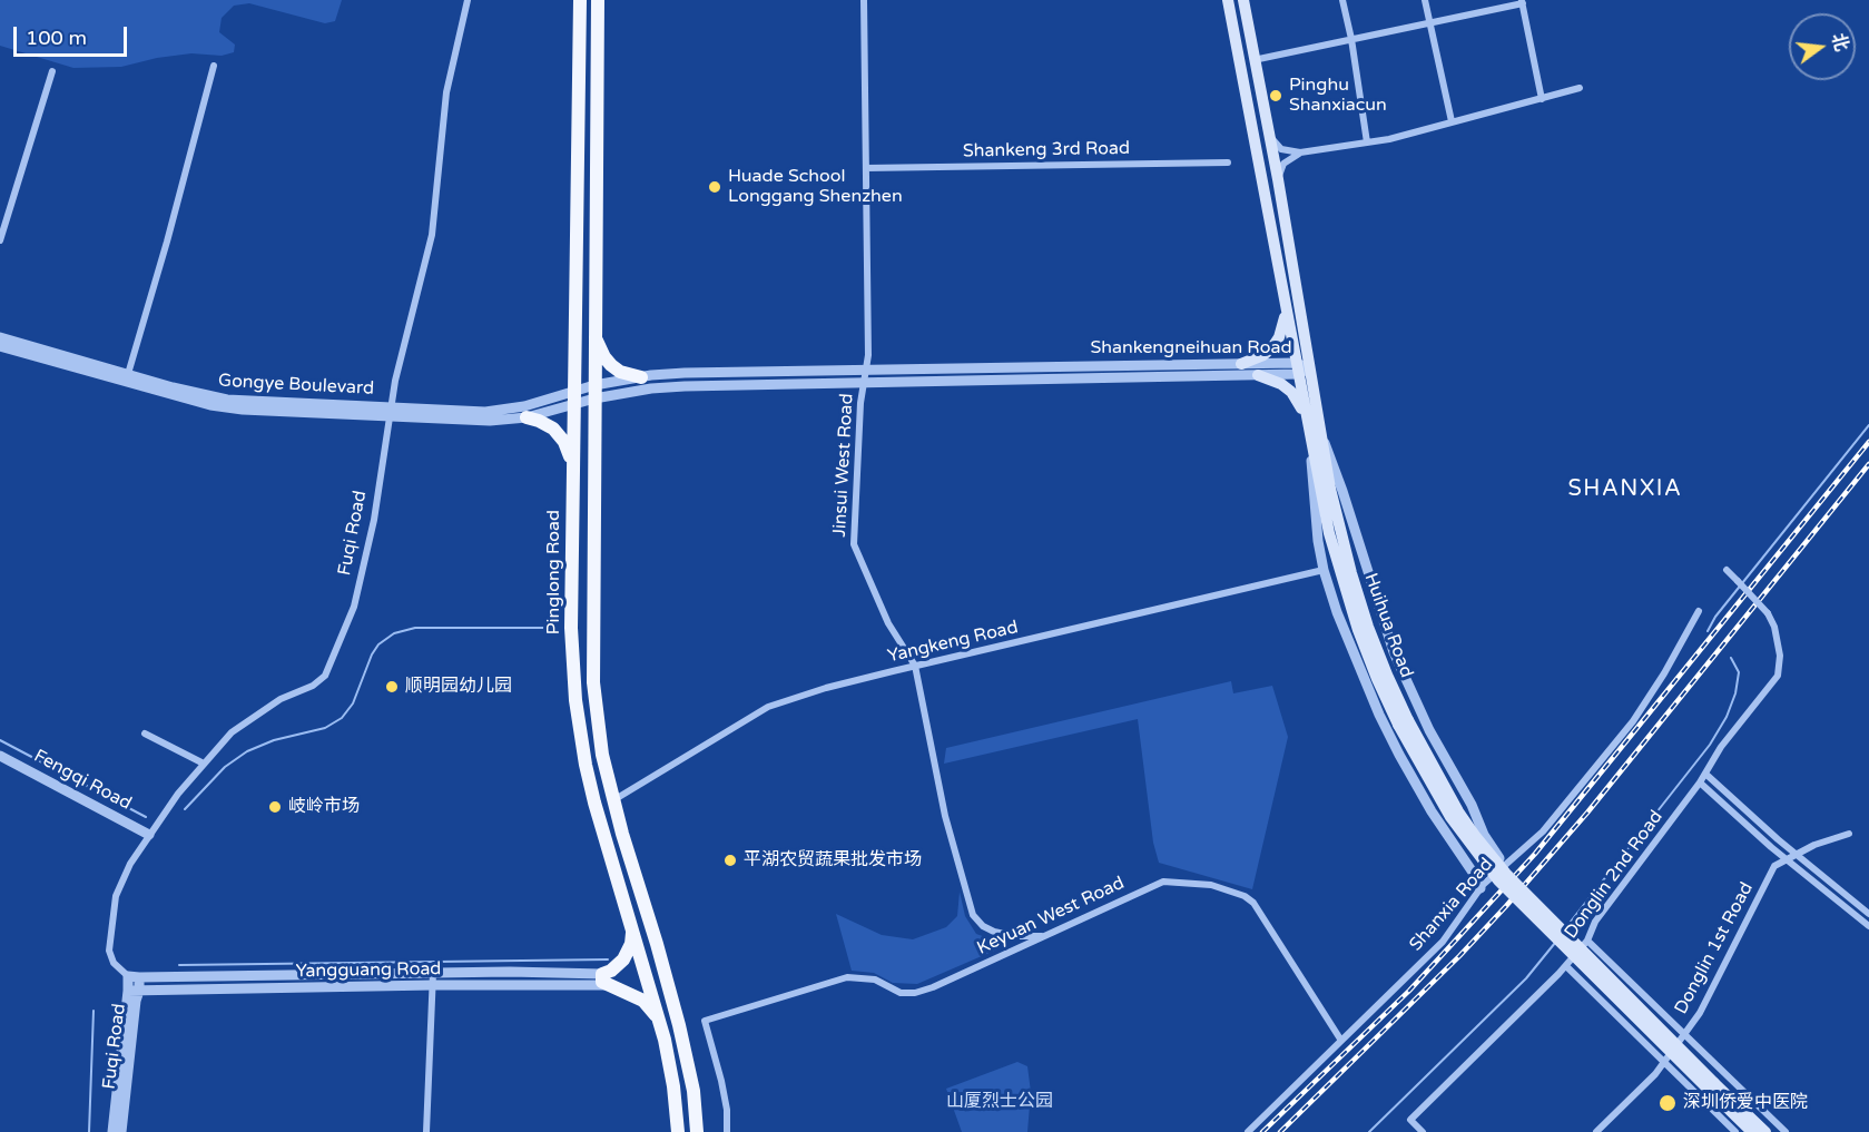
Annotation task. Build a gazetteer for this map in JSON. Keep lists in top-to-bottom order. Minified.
{"streets":{"main road":["Pinglong Road","Huihua Road"],"street":["Shankeng 3rd Road","Shankengneihuan Road","Gongye Boulevard","Jinsui West Road","Fuqi Road","Yangkeng Road","Fengqi Road","Donglin 2nd Road","Shanxia Road","Keyuan West Road","Donglin 1st Road","Yangguang Road"]},"crossings":[["Shankeng 3rd Road","Jinsui West Road"],["Shankengneihuan Road","Gongye Boulevard"],["Shankengneihuan Road","Jinsui West Road"],["Shankengneihuan Road","Pinglong Road"],["Shankengneihuan Road","Huihua Road"],["Gongye Boulevard","Fuqi Road"],["Gongye Boulevard","Pinglong Road"],["Jinsui West Road","Yangkeng Road"],["Jinsui West Road","Keyuan West Road"],["Fuqi Road","Fengqi Road"],["Fuqi Road","Yangguang Road"],["Pinglong Road","Yangkeng Road"],["Shanxia Road","Keyuan West Road"]],"districts":["SHANXIA"],"parks":["山厦烈士公园"],"places":["Pinghu Shanxiacun","Huade School Longgang Shenzhen","顺明园幼儿园","岐岭市场","平湖农贸蔬果批发市场","深圳侨爱中医院"],"scale_bar":"100 m","north":"right"}
